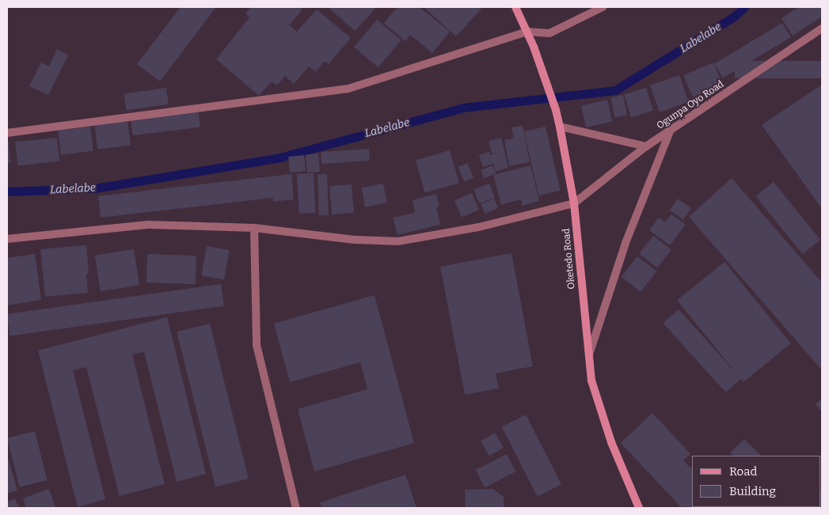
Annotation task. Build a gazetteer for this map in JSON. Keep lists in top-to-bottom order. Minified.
{"streets":{"street":["Ogunpa Oyo Road","Oketedo Road"]},"crossings":[["Ogunpa Oyo Road","Oketedo Road"]],"water":["Labelabe"],"legend":["Road","Building"]}
